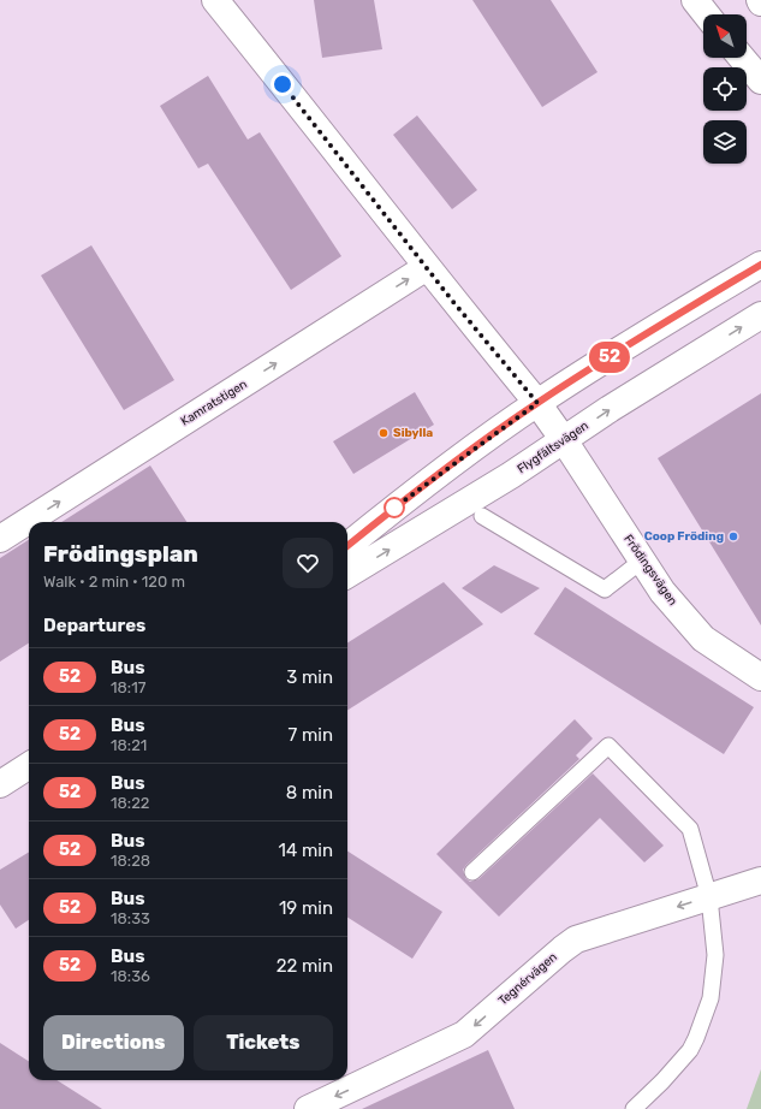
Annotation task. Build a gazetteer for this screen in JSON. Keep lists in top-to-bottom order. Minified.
{"streets":{"street":["Kamratstigen","Flygfältsvägen","Frödingsvägen","Tegnérvägen"]},"crossings":[["Kamratstigen","Frödingsvägen"],["Flygfältsvägen","Frödingsvägen"]],"one_way":["Tegnérvägen"],"places":["Sibylla","Coop Fröding"],"lines":["bus line 52"],"north":"top left","page":{"on_map":"52","heading":[["Frödingsplan","Walk · 2 min · 120 m"],"Departures"],"list":[{"mark":"52","name":"Bus","note":"18:17","value":"3 min"},{"mark":"52","name":"Bus","note":"18:21","value":"7 min"},{"mark":"52","name":"Bus","note":"18:22","value":"8 min"},{"mark":"52","name":"Bus","note":"18:28","value":"14 min"},{"mark":"52","name":"Bus","note":"18:33","value":"19 min"},{"mark":"52","name":"Bus","note":"18:36","value":"22 min"}],"buttons":["Directions","Tickets"]}}
